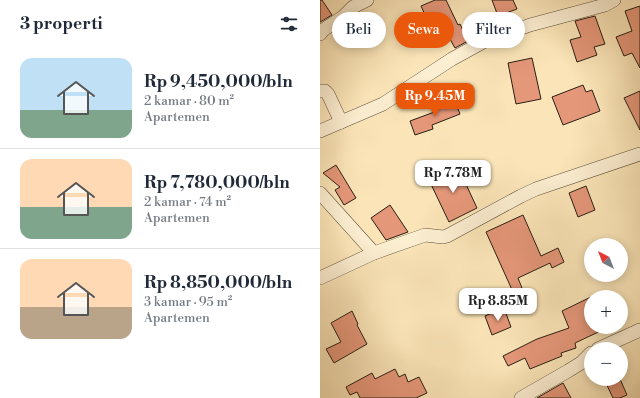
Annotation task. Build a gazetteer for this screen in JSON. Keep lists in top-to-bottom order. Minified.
{"north":"top left","page":{"heading":"3 properti","chip":["Beli","Sewa","Filter"],"list":[{"name":"Rp 9,450,000/bln","note":"2 kamar · 80 m² · Apartemen"},{"name":"Rp 7,780,000/bln","note":"2 kamar · 74 m² · Apartemen"},{"name":"Rp 8,850,000/bln","note":"3 kamar · 95 m² · Apartemen"}],"price":["Rp 9.45M","Rp 7.78M","Rp 8.85M"],"map_buttons":["+","−"]}}
